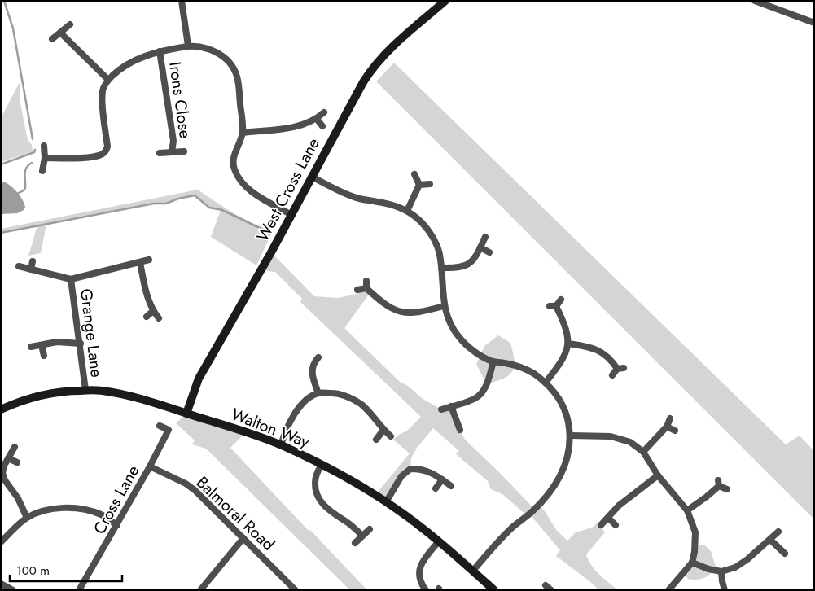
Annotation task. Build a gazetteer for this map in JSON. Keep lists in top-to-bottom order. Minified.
{"streets":{"street":["Irons Close","West Cross Lane","Grange Lane","Walton Way","Cross Lane","Balmoral Road"]},"crossings":[["West Cross Lane","Walton Way"],["Grange Lane","Walton Way"],["Cross Lane","Balmoral Road"]],"scale_bar":"100 m"}
